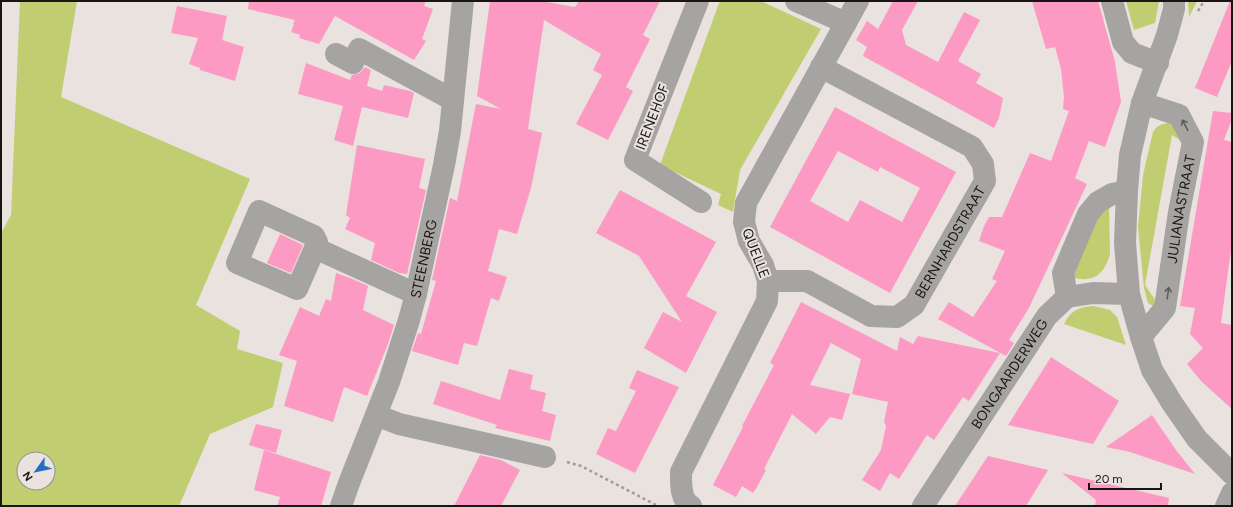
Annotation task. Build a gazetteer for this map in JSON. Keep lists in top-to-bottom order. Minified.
{"streets":{"street":["IRENEHOF","JULIANASTRAAT","BERNHARDSTRAAT","QUELLE","STEENBERG","BONGAARDERWEG"]},"crossings":[["BERNHARDSTRAAT","QUELLE"]],"scale_bar":"20 m","north":"bottom left"}
